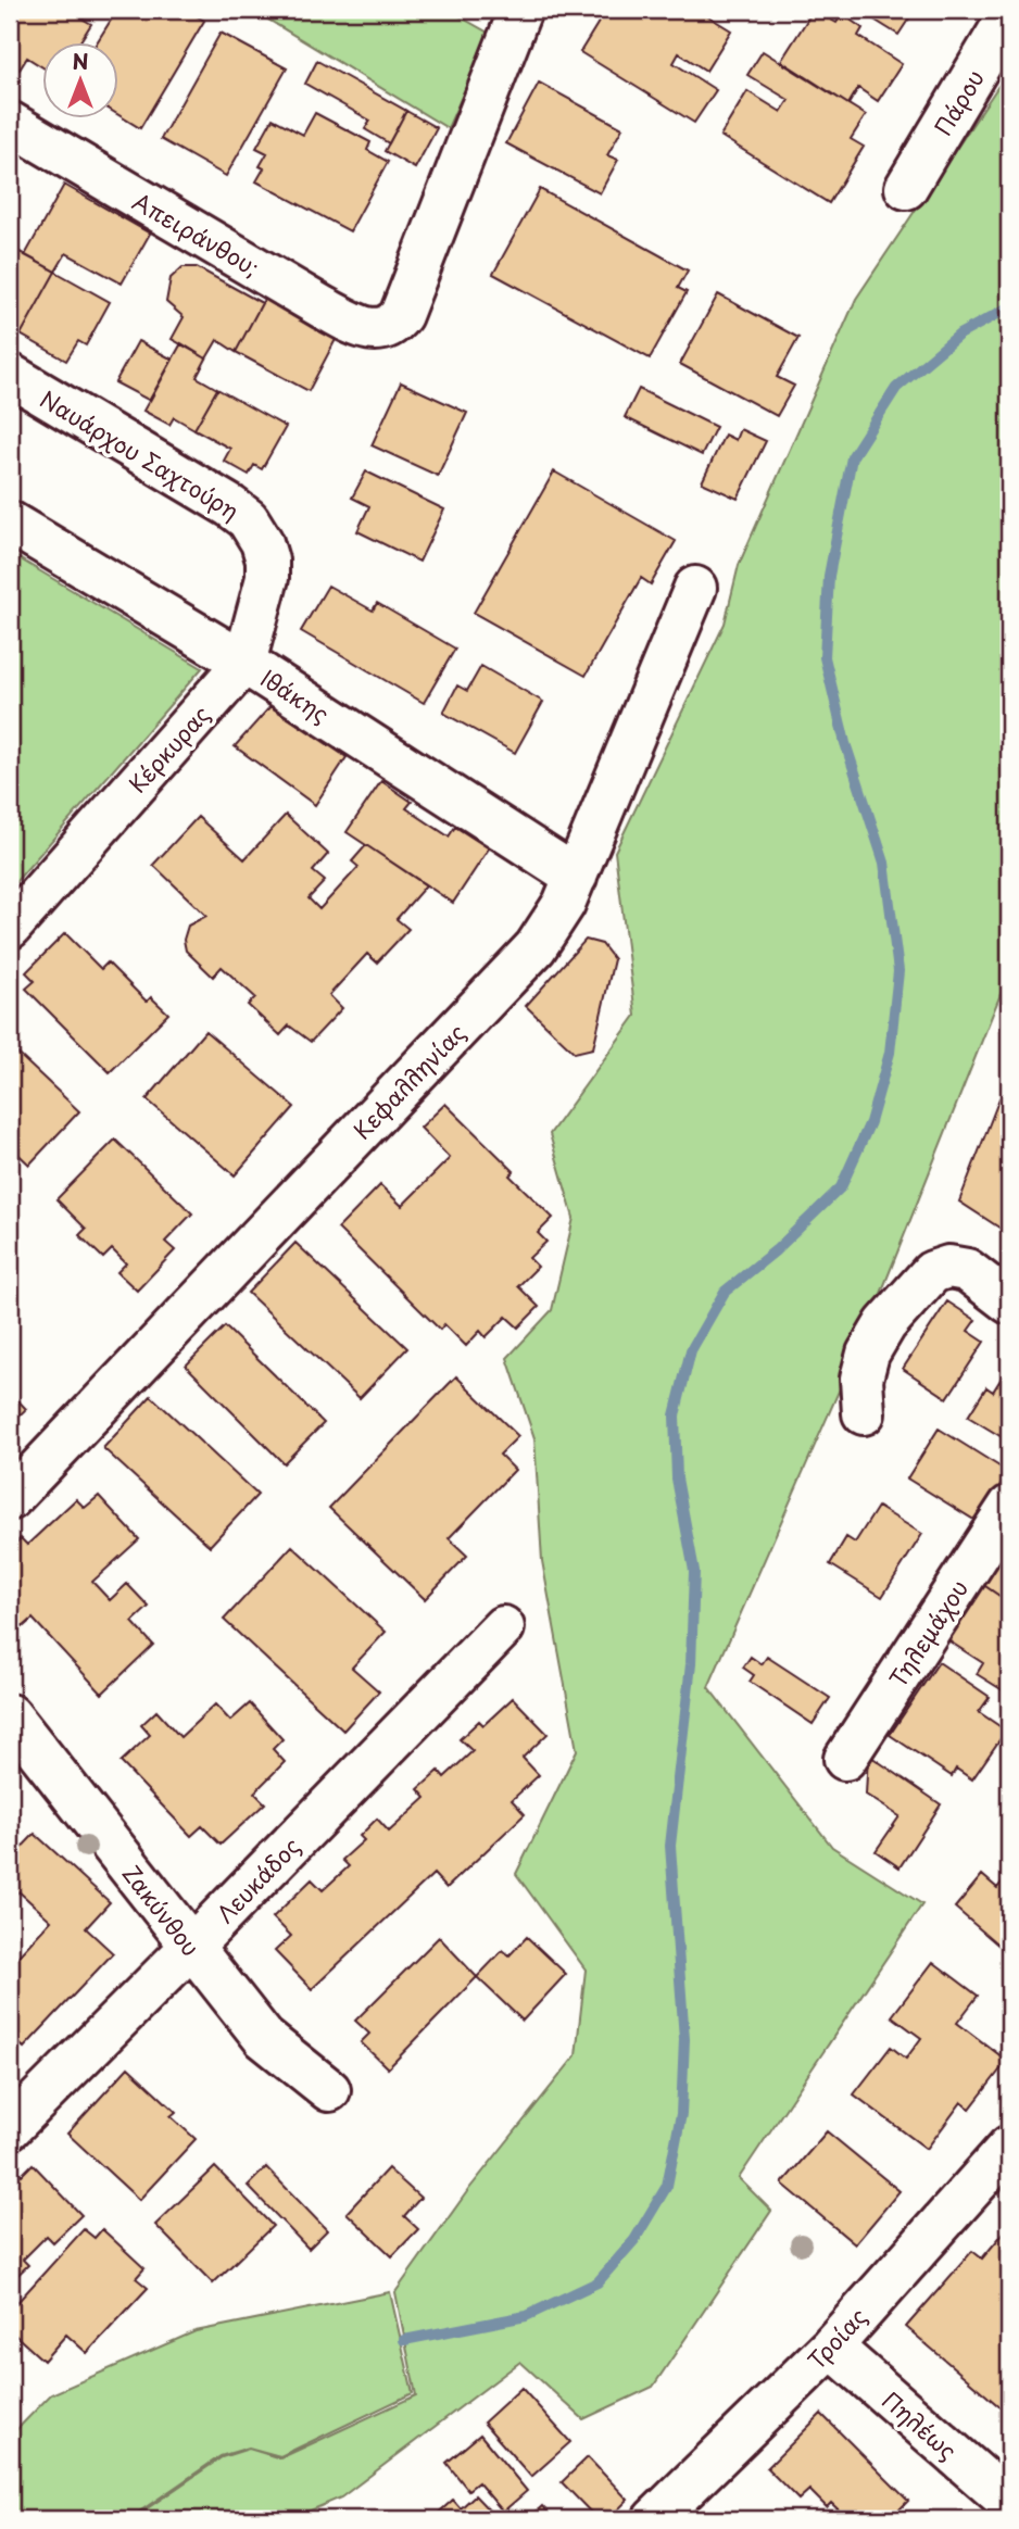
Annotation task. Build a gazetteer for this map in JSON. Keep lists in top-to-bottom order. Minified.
{"streets":{"street":["Πάρου","Απειράνθου;","Ναυάρχου Σαχτούρη","Ιθάκης","Κέρκυρας","Κεφαλληνίας","Τηλεμάχου","Λευκάδος","Ζακύνθου","Τροίας","Πηλέως"]},"crossings":[["Ναυάρχου Σαχτούρη","Κέρκυρας"],["Ιθάκης","Κέρκυρας"],["Ιθάκης","Κεφαλληνίας"],["Λευκάδος","Ζακύνθου"],["Τροίας","Πηλέως"]],"north":"top"}
